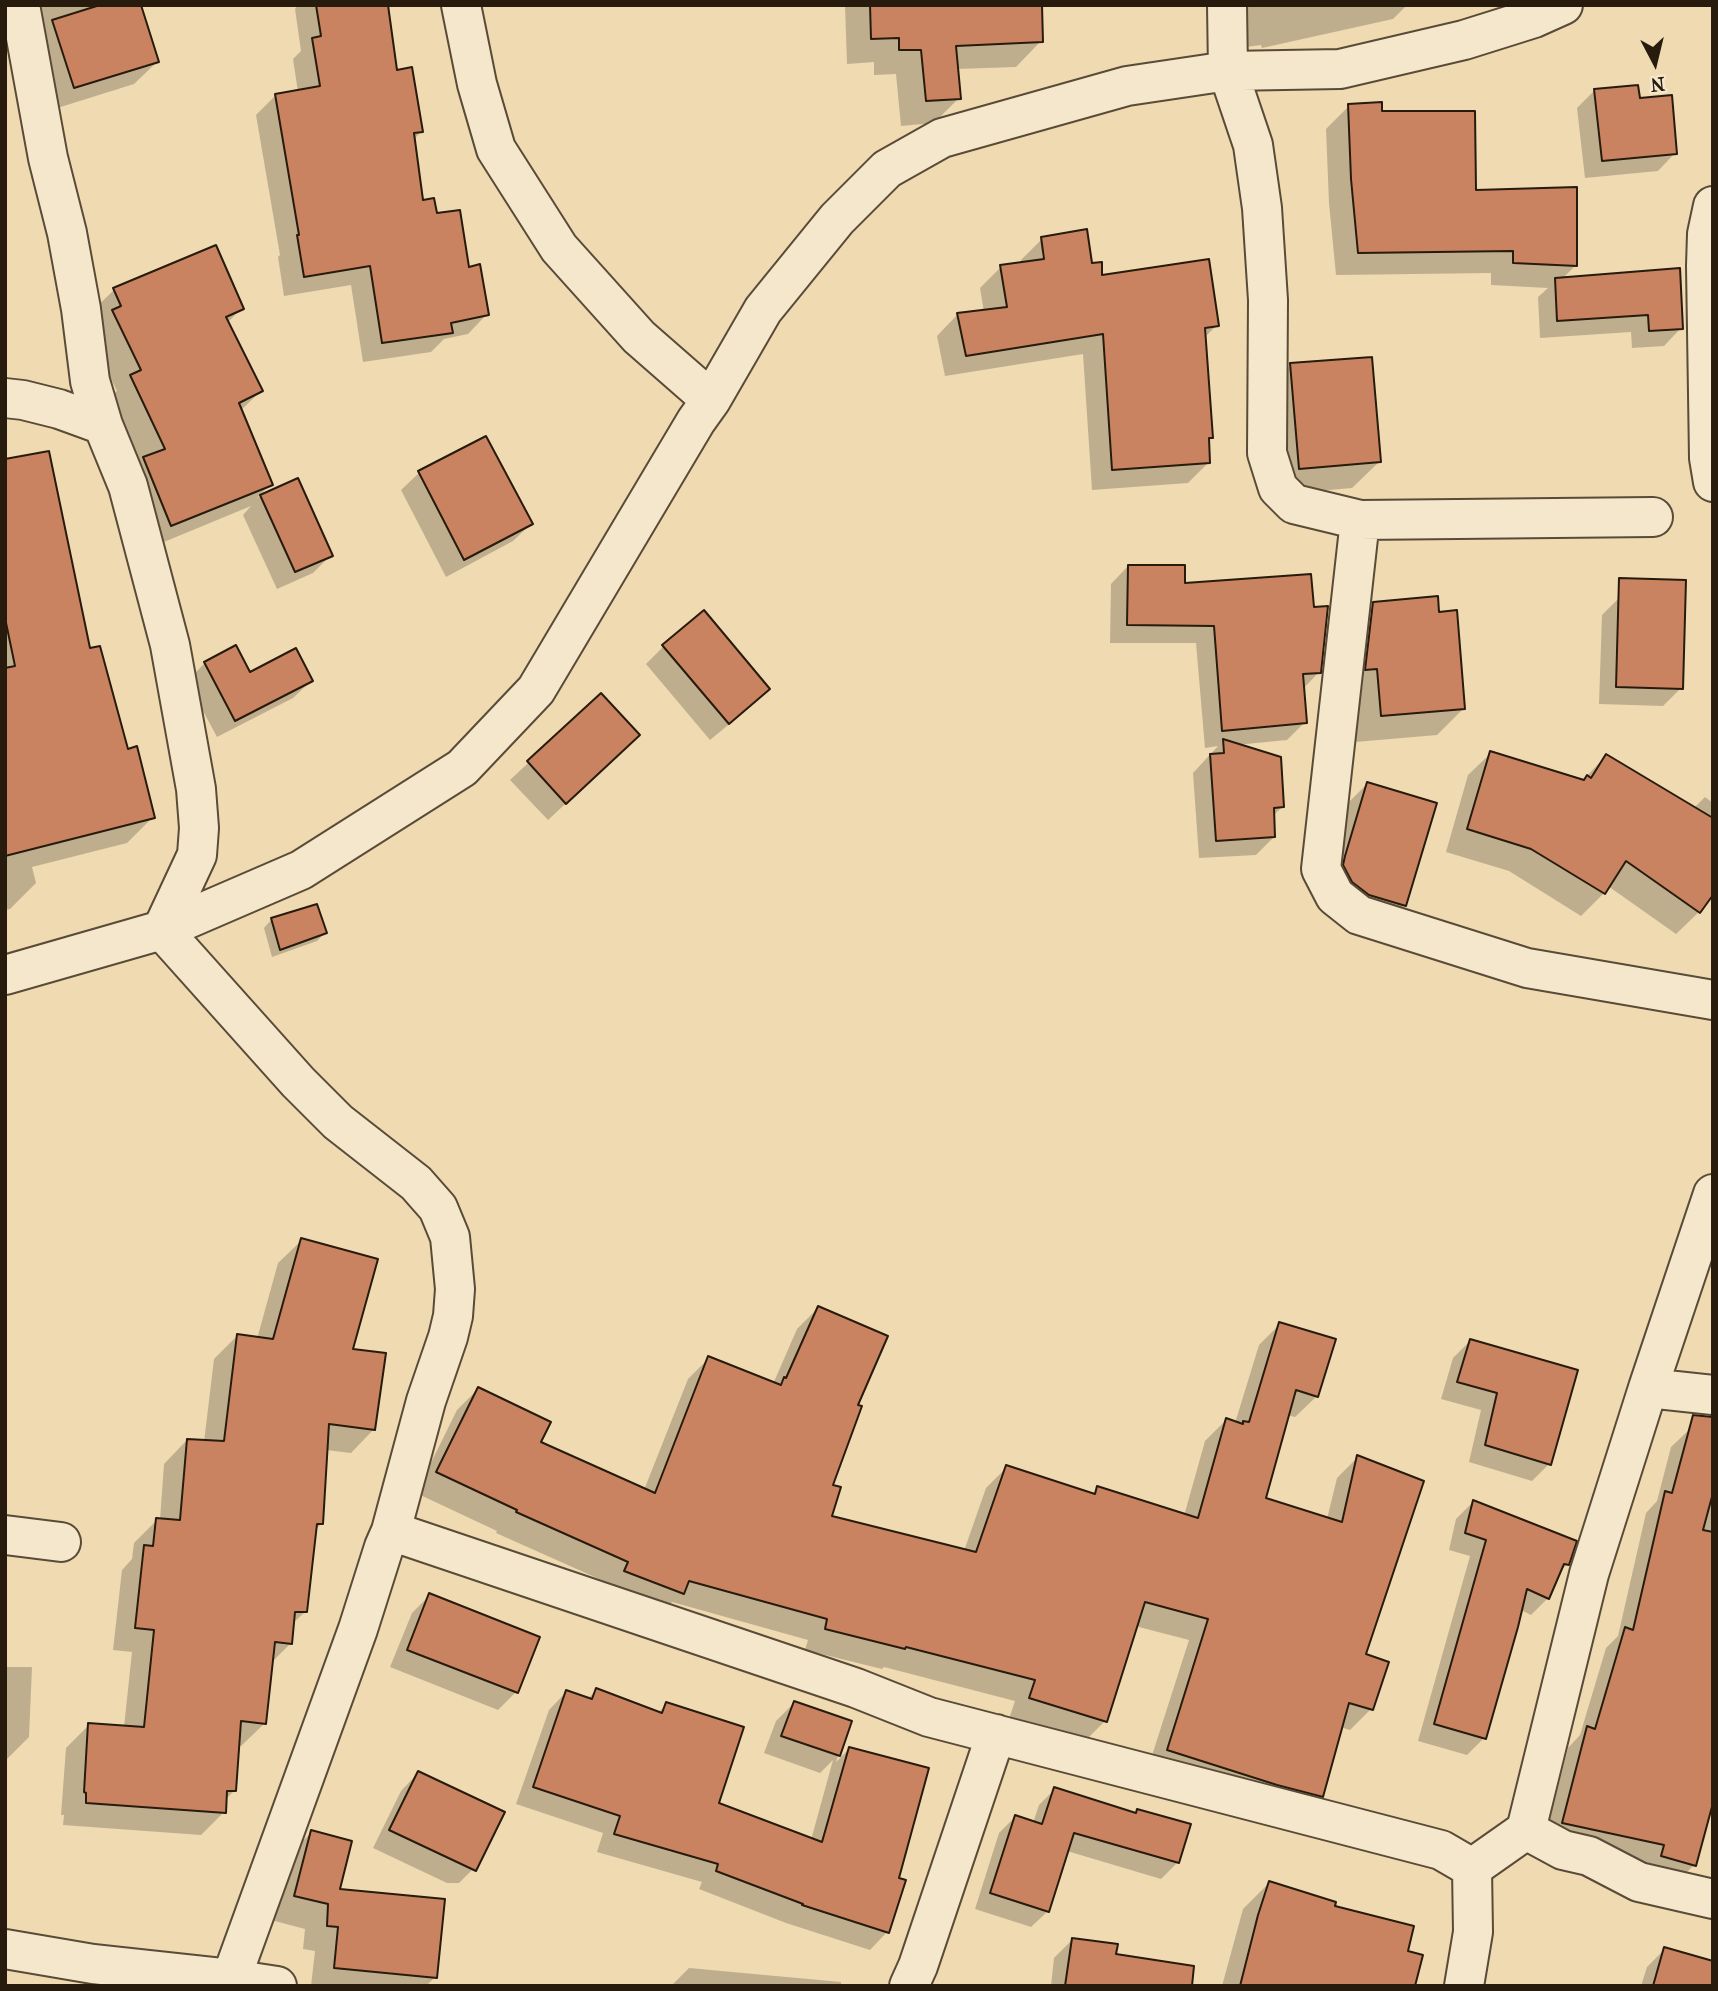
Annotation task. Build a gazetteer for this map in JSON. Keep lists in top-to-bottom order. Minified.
{"north":"bottom"}
